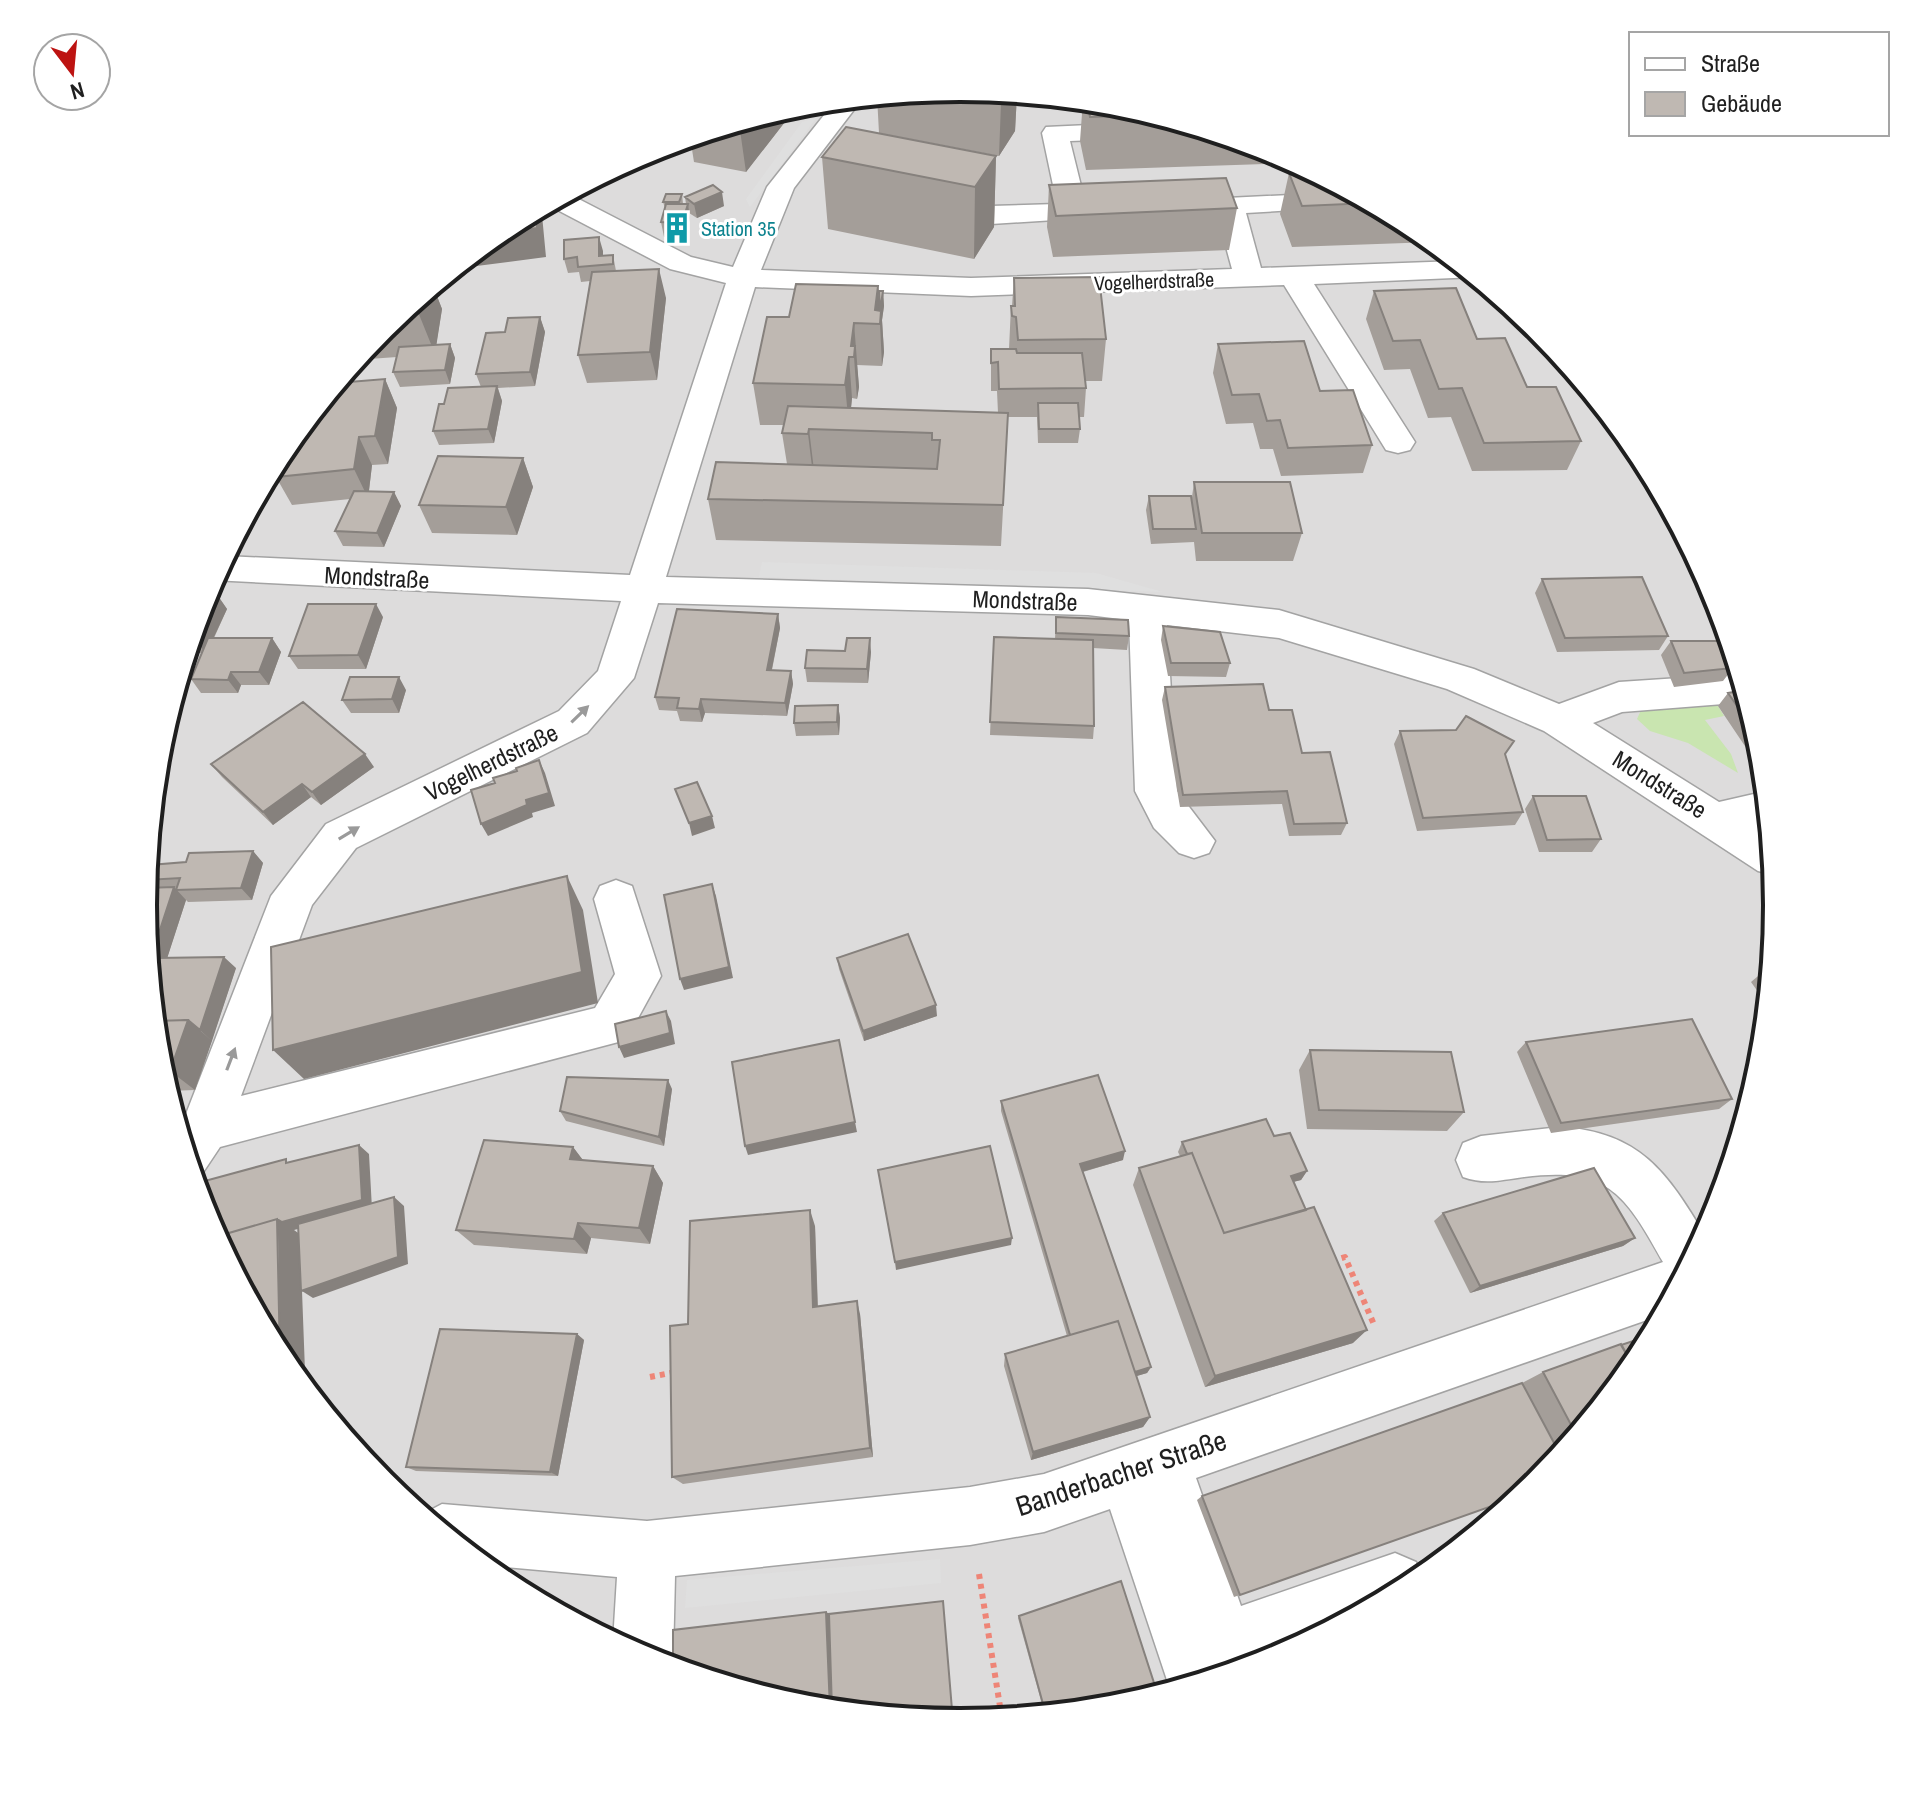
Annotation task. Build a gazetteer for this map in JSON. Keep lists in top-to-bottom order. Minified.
{"streets":{"street":["Vogelherdstraße","Mondstraße","Banderbacher Straße"]},"crossings":[["Vogelherdstraße","Mondstraße"]],"one_way":["Vogelherdstraße"],"places":{"building":["Station 35"]},"legend":["Straße","Gebäude"],"north":"bottom"}
